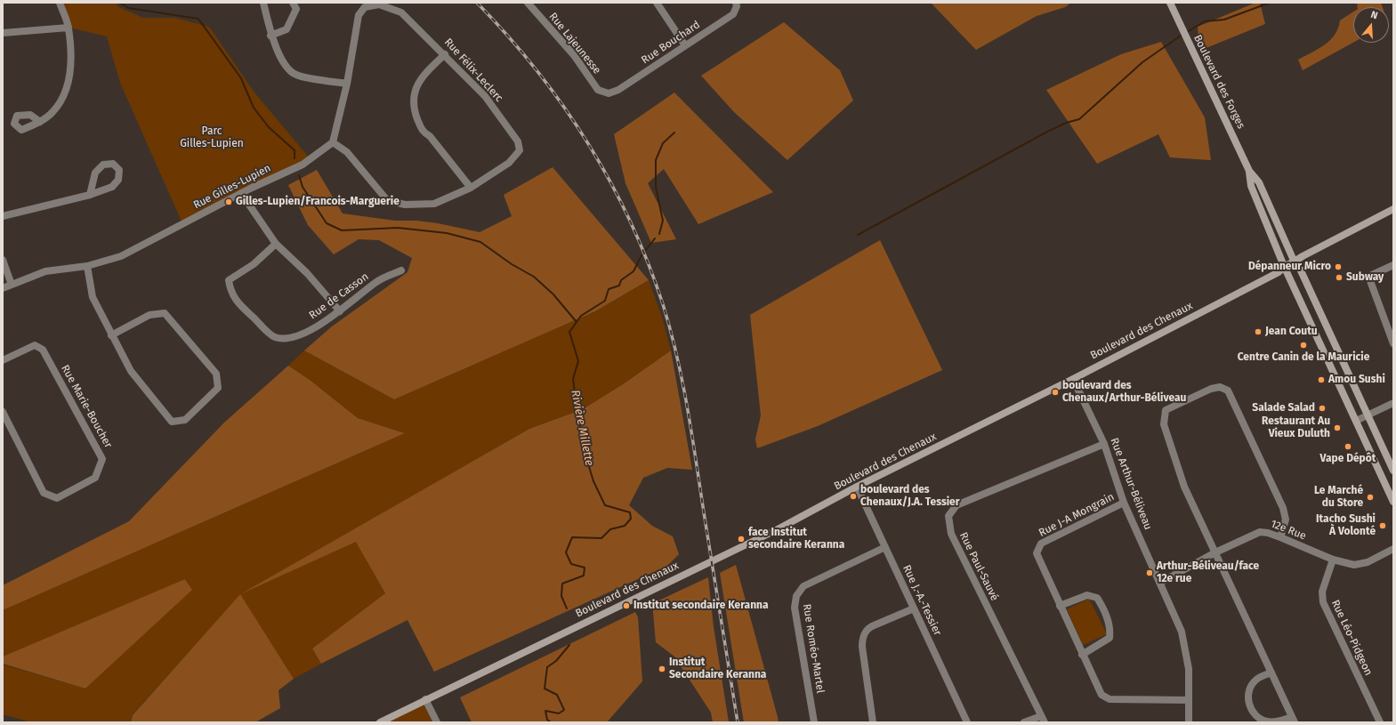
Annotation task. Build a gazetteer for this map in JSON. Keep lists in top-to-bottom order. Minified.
{"streets":{"main road":["Boulevard des Forges","Boulevard des Chenaux"],"street":["Rue Bouchard","Rue Lajeunesse","Rue Félix-Leclerc","Rue Gilles-Lupien","Rue de Casson","Rue Marie-Boucher","Rue Arthur-Béliveau","Rue J-A Mongrain","12e Rue","Rue Paul-Sauvé","Rue J.-A.-Tessier","Rue Léo-Pidgeon","Rue Roméo-Martel"]},"crossings":[["Rue Bouchard","Rue Lajeunesse"],["Rue Félix-Leclerc","Rue Gilles-Lupien"],["Boulevard des Forges","Boulevard des Chenaux"],["Boulevard des Chenaux","Rue Arthur-Béliveau"],["Boulevard des Chenaux","Rue J.-A.-Tessier"],["Rue Arthur-Béliveau","Rue J-A Mongrain"],["Rue Arthur-Béliveau","12e Rue"],["Rue Arthur-Béliveau","Rue Paul-Sauvé"],["12e Rue","Rue Léo-Pidgeon"],["Rue J.-A.-Tessier","Rue Roméo-Martel"]],"water":["Rivière Millette"],"parks":["Parc Gilles-Lupien"],"places":["Gilles-Lupien/Francois-Marguerie","Dépanneur Micro","Subway","Jean Coutu","Centre Canin de la Mauricie","Amou Sushi","boulevard des Chenaux/Arthur-Béliveau","Salade Salad","Restaurant Au Vieux Duluth","Vape Dépôt","boulevard des Chenaux/J.A. Tessier","Le Marché du Store","Itacho Sushi À Volonté","face Institut secondaire Keranna","Arthur-Béliveau/face 12e rue","Institut secondaire Keranna","Institut Secondaire Keranna"],"north":"top"}
